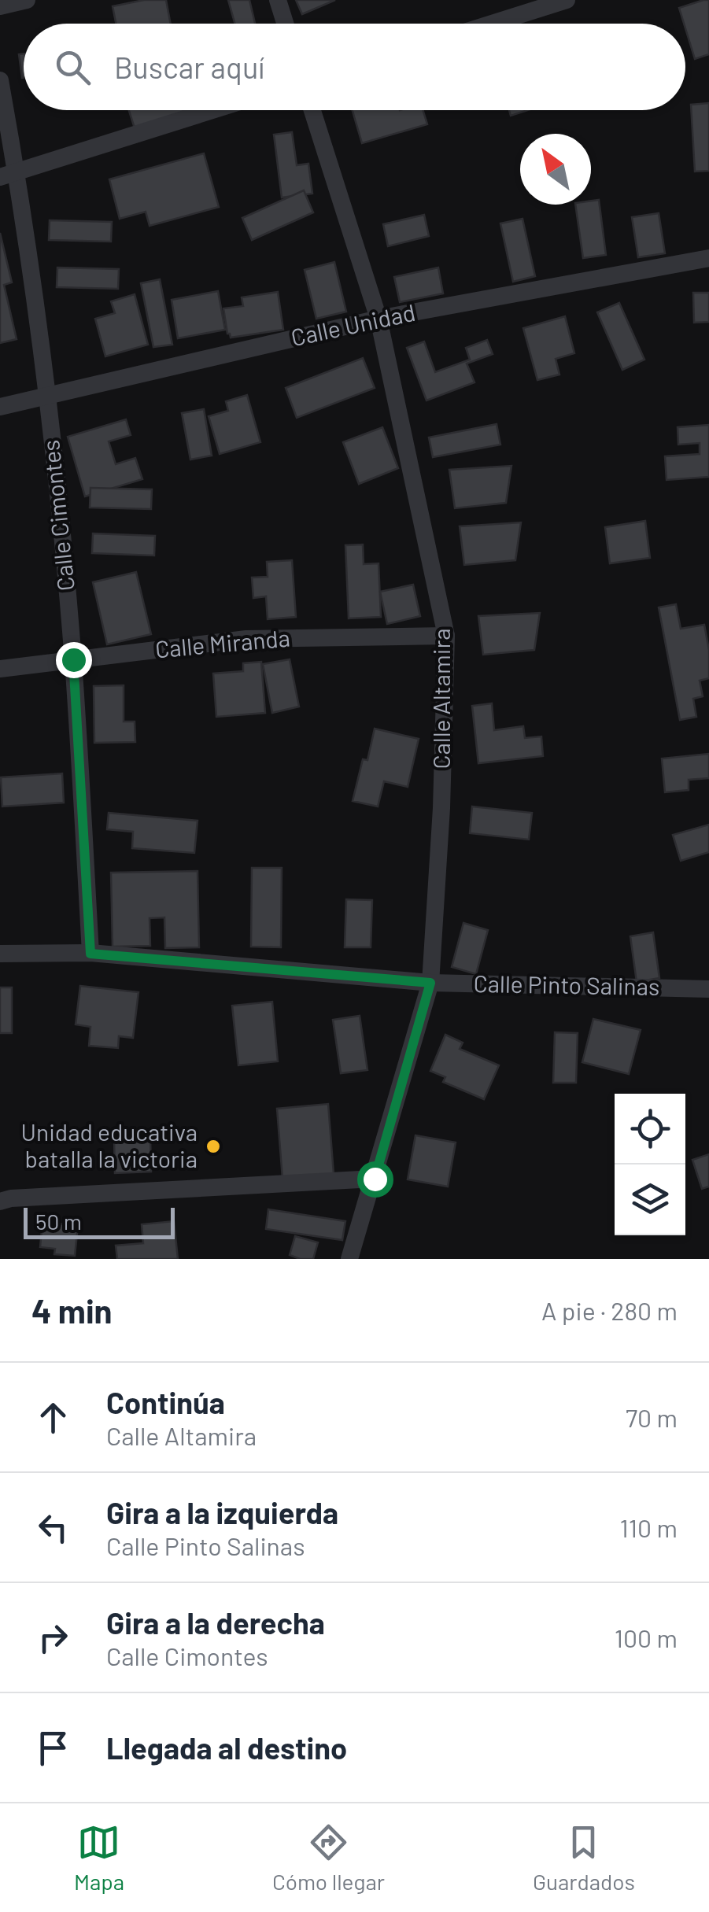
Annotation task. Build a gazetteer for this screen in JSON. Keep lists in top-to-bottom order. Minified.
{"streets":{"street":["Calle Unidad","Calle Cimontes","Calle Miranda","Calle Altamira","Calle Pinto Salinas"]},"crossings":[["Calle Unidad","Calle Cimontes"],["Calle Unidad","Calle Altamira"],["Calle Cimontes","Calle Miranda"],["Calle Cimontes","Calle Pinto Salinas"],["Calle Miranda","Calle Altamira"],["Calle Altamira","Calle Pinto Salinas"]],"places":["Unidad educativa batalla la victoria"],"scale_bar":"50 m","north":"top left","page":{"search":"Buscar aquí","scale":"50 m","heading":["4 min","A pie · 280 m"],"list":[["Continúa","Calle Altamira","70 m"],["Gira a la izquierda","Calle Pinto Salinas","110 m"],["Gira a la derecha","Calle Cimontes","100 m"],"Llegada al destino"],"nav":["Mapa","Cómo llegar","Guardados"]}}
